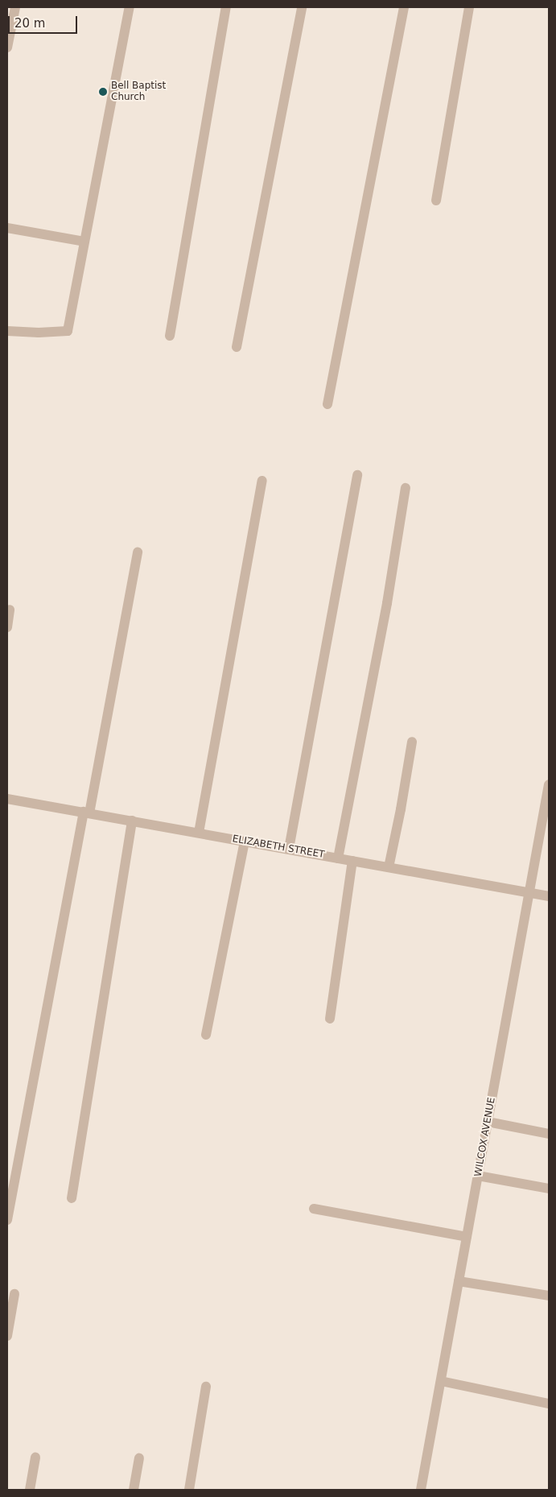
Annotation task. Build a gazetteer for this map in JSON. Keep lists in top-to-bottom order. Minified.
{"streets":{"street":["ELIZABETH STREET","WILCOX AVENUE"]},"crossings":[["ELIZABETH STREET","WILCOX AVENUE"]],"places":["Bell Baptist Church"],"scale_bar":"20 m"}
